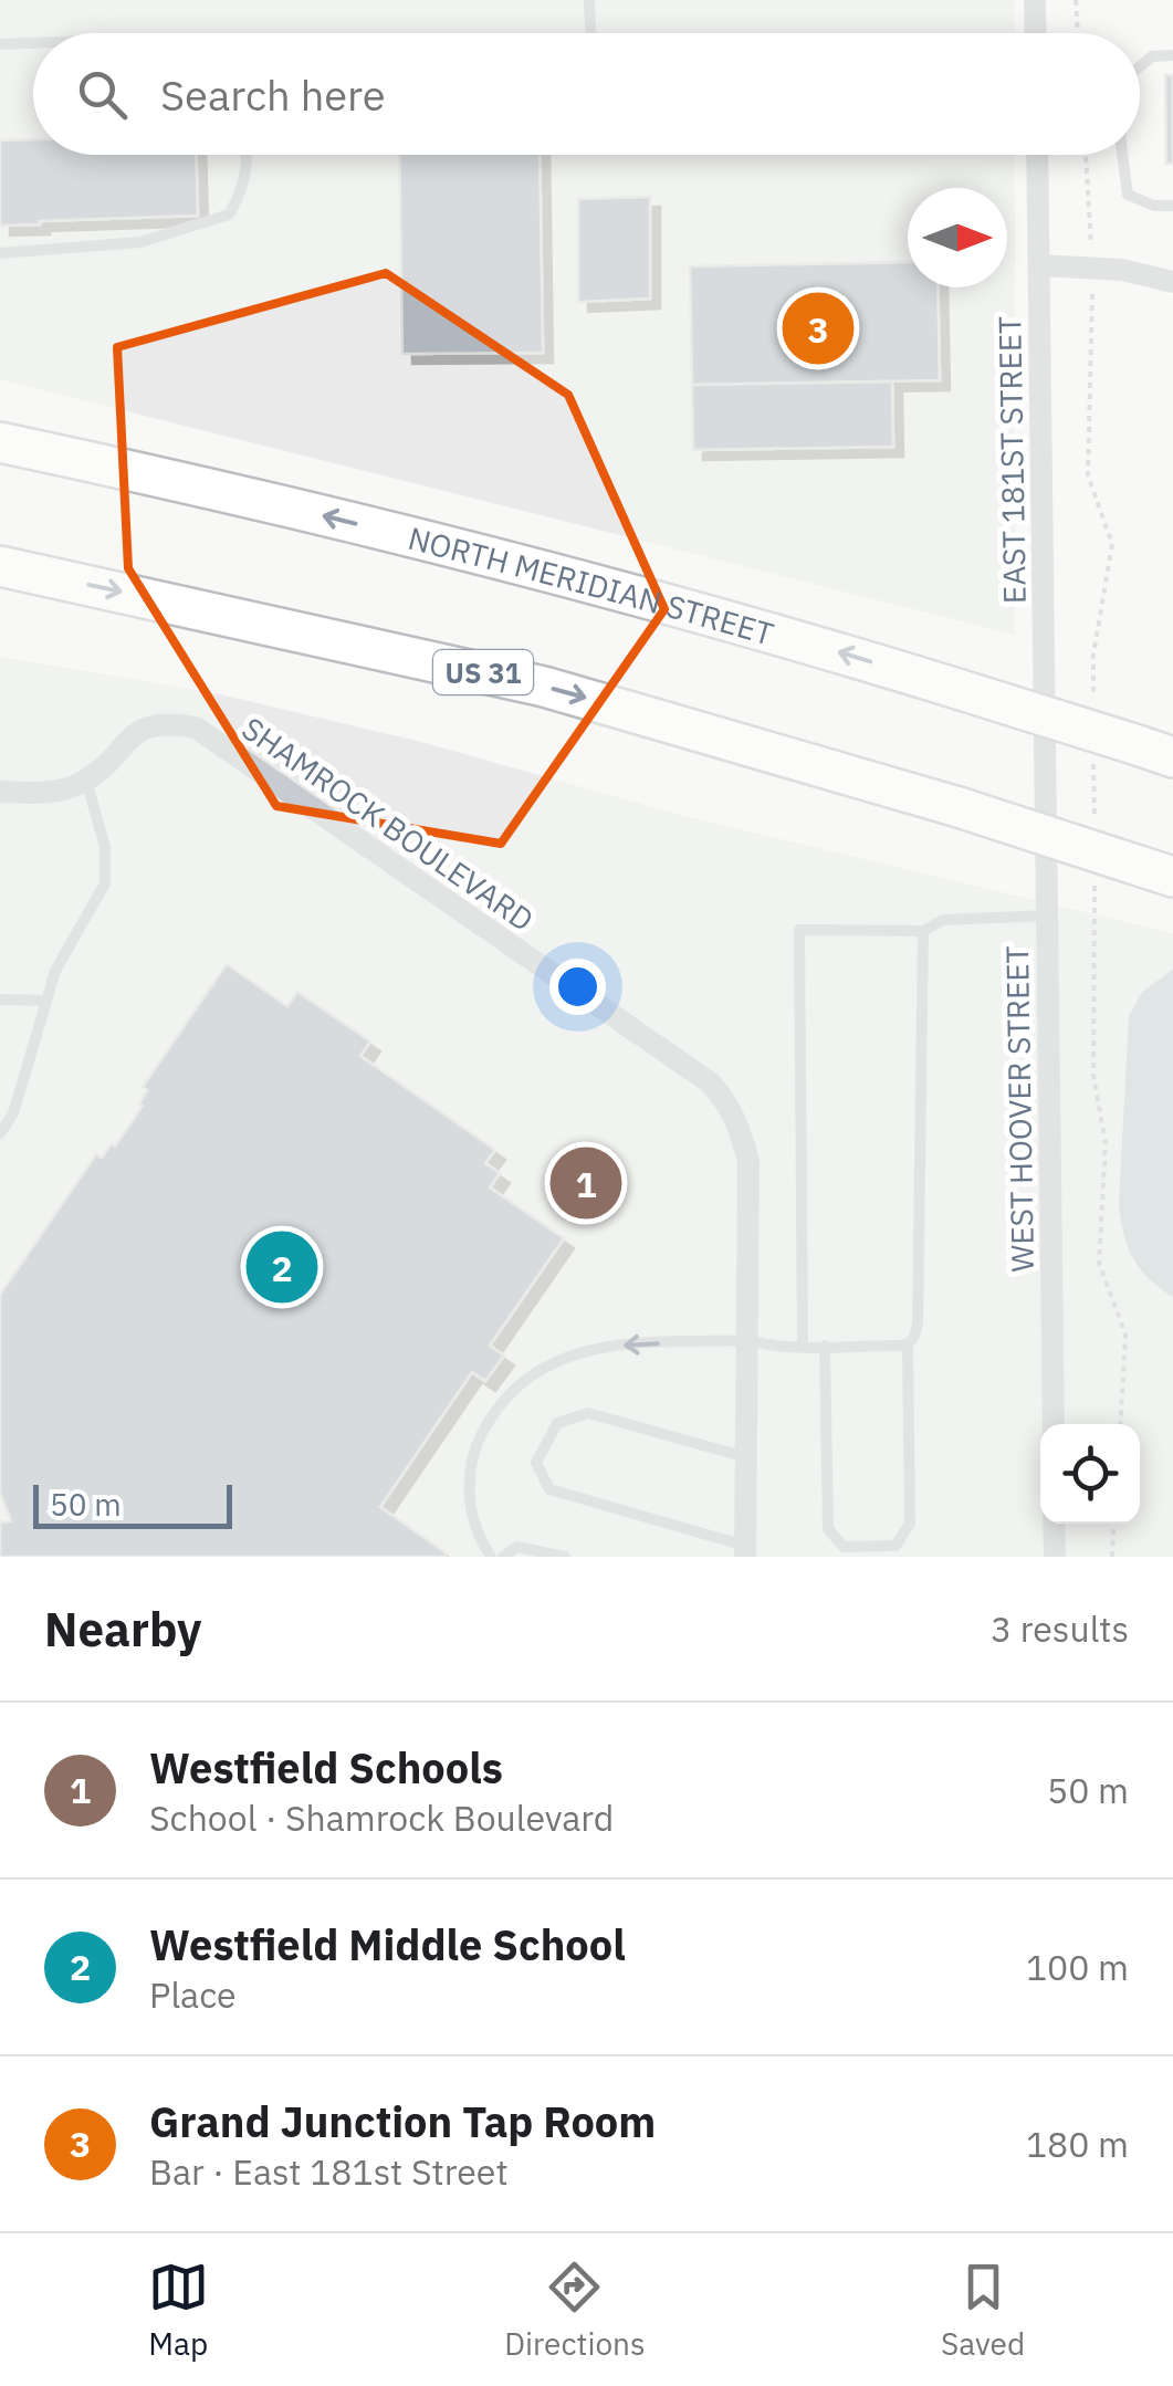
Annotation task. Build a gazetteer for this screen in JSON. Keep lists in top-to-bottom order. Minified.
{"streets":{"highway":["NORTH MERIDIAN STREET","US 31"],"street":["EAST 181ST STREET","SHAMROCK BOULEVARD","WEST HOOVER STREET"]},"crossings":[["EAST 181ST STREET","WEST HOOVER STREET"]],"scale_bar":"50 m","north":"right","page":{"search":"Search here","pins":["3","1","2"],"scale":"50 m","heading":["Nearby","3 results"],"list":[{"mark":"1","name":"Westfield Schools","note":"School · Shamrock Boulevard","value":"50 m"},{"mark":"2","name":"Westfield Middle School","note":"Place","value":"100 m"},{"mark":"3","name":"Grand Junction Tap Room","note":"Bar · East 181st Street","value":"180 m"}],"nav":["Map","Directions","Saved"]}}
